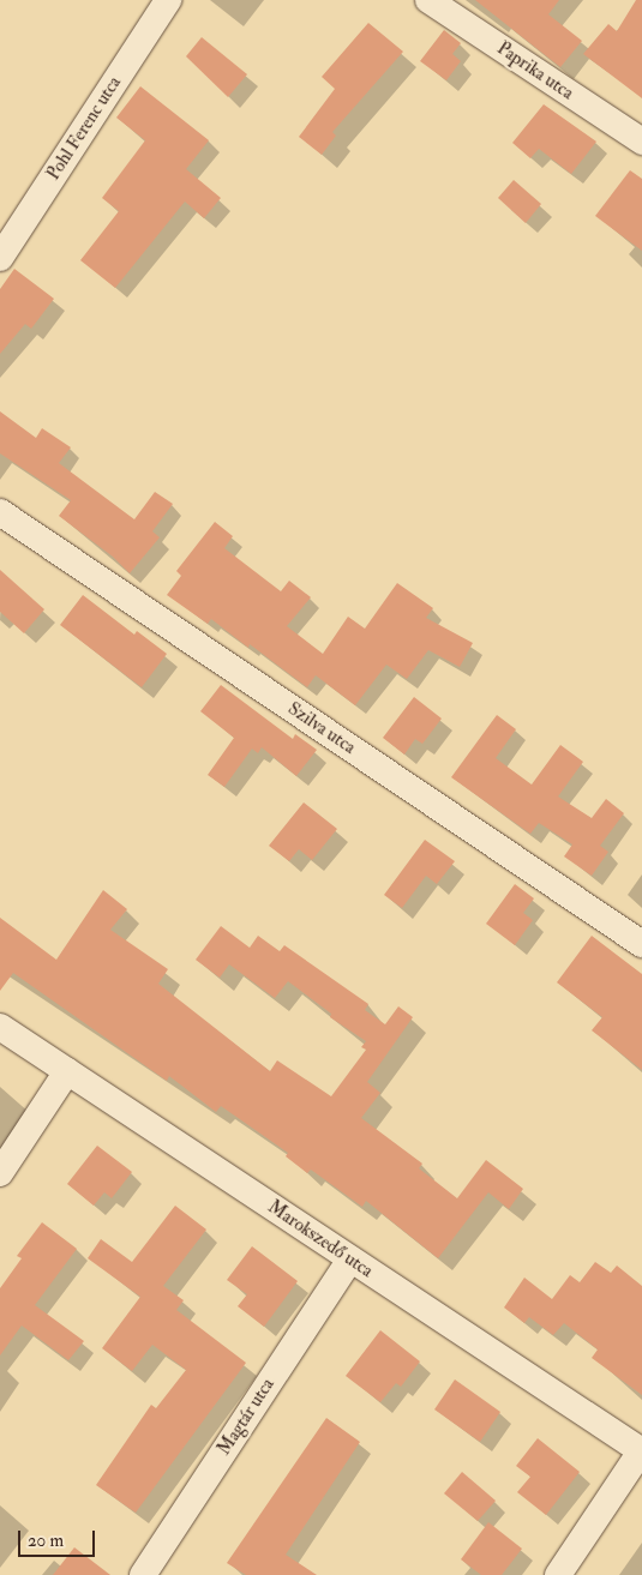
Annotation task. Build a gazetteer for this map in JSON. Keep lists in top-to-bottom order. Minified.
{"streets":{"street":["Paprika utca","Pohl Ferenc utca","Szilva utca","Marokszedő utca","Magtár utca"]},"crossings":[["Marokszedő utca","Magtár utca"]],"scale_bar":"20 m"}
